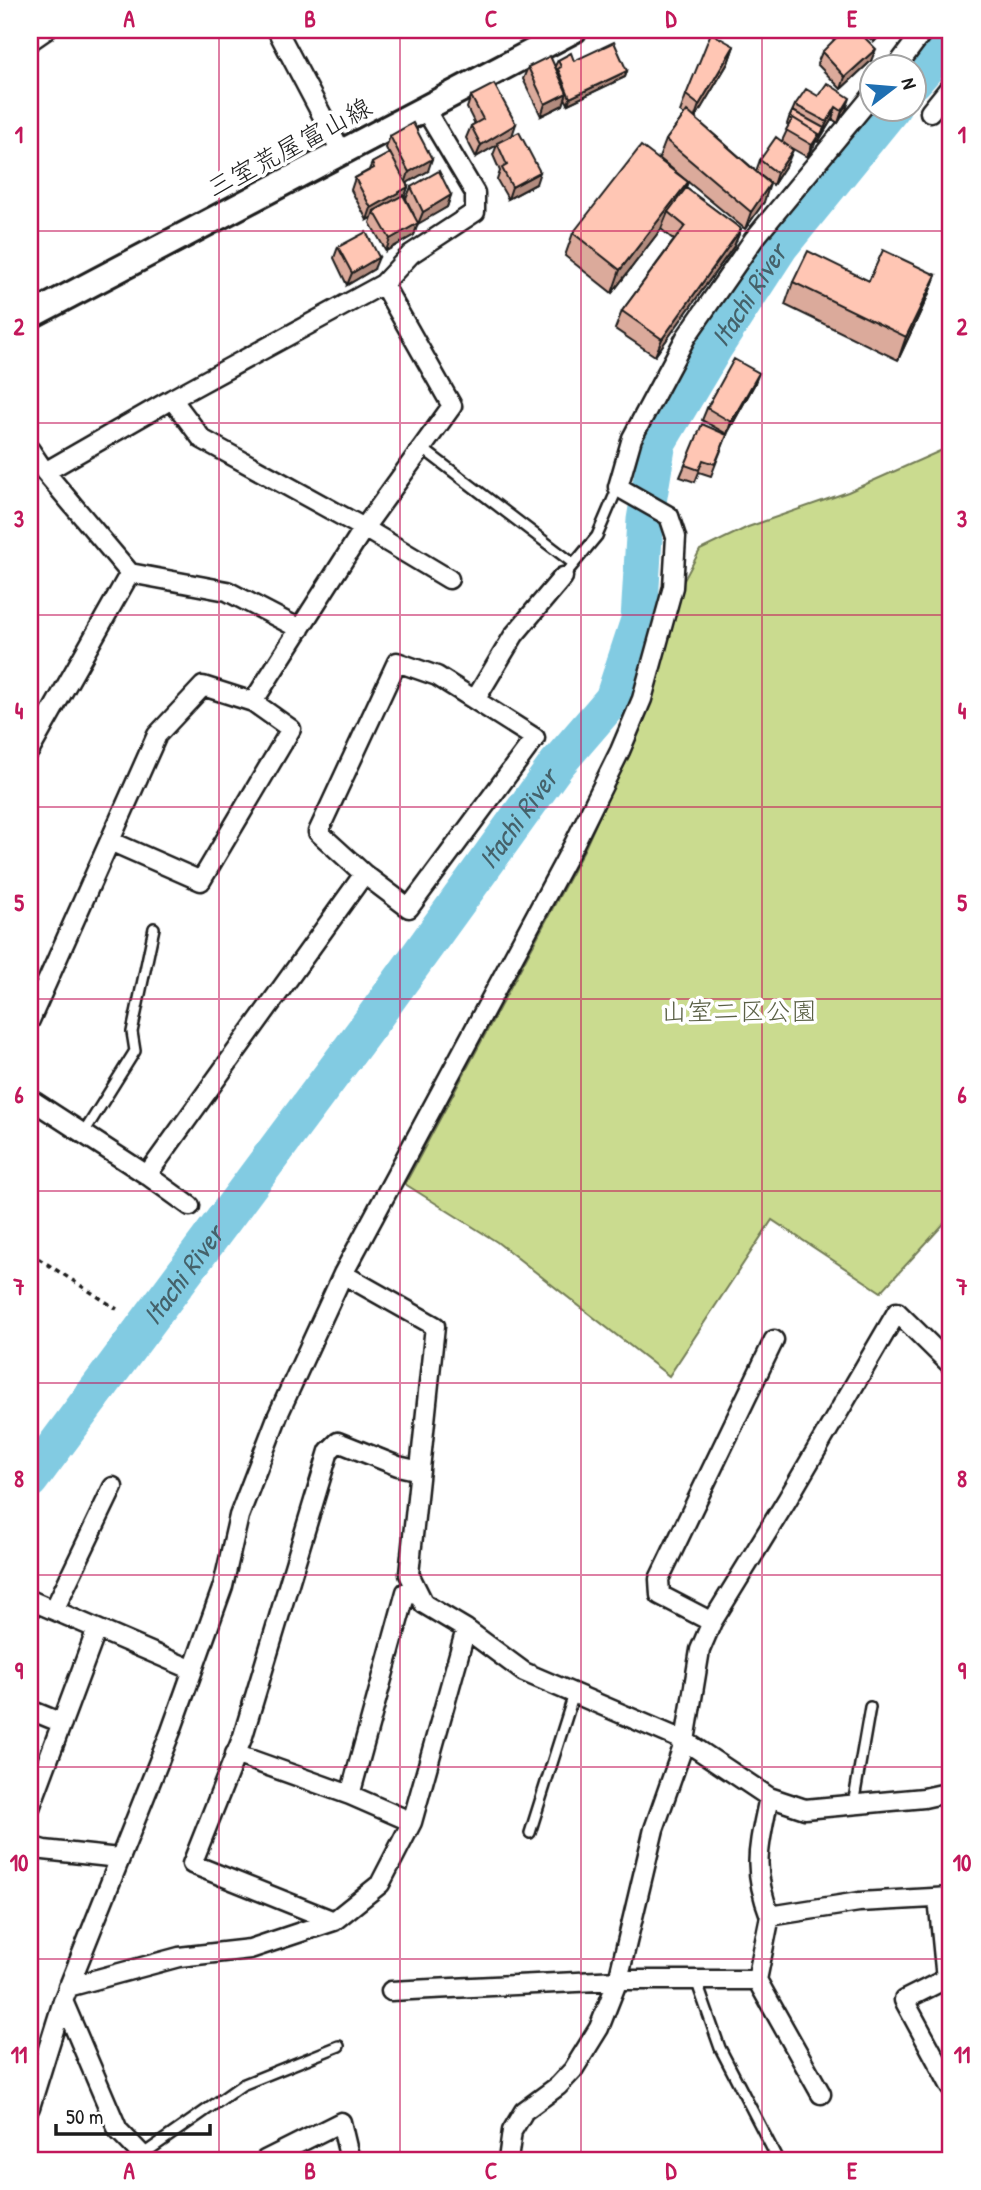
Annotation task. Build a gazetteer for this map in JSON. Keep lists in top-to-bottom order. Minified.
{"streets":{"main road":["三室荒屋富山線"]},"water":["Itachi River"],"parks":["山室二区公園"],"scale_bar":"50 m","north":"right","grid":{"columns":["A","B","C","D","E"],"rows":["1","2","3","4","5","6","7","8","9","10","11"]}}
